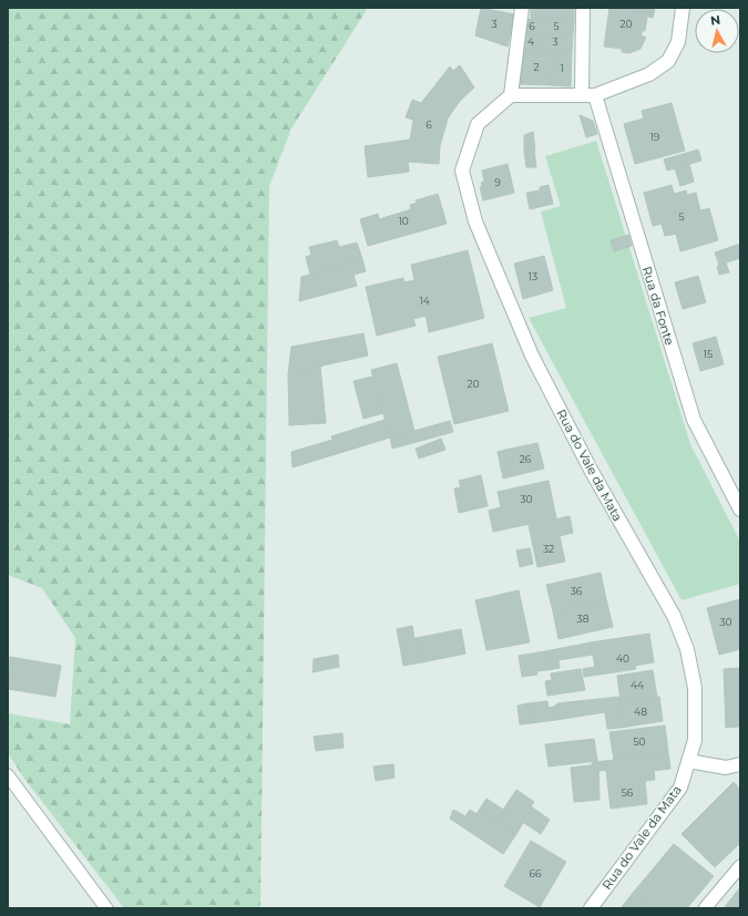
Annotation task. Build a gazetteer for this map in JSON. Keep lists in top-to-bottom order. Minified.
{"streets":{"street":["Rua da Fonte","Rua do Vale da Mata"]},"house_numbers":["3","20","6","5","4","3","2","1","6","19","9","5","10","13","14","15","20","26","30","32","36","38","30","40","44","48","50","56","66"],"north":"top"}
